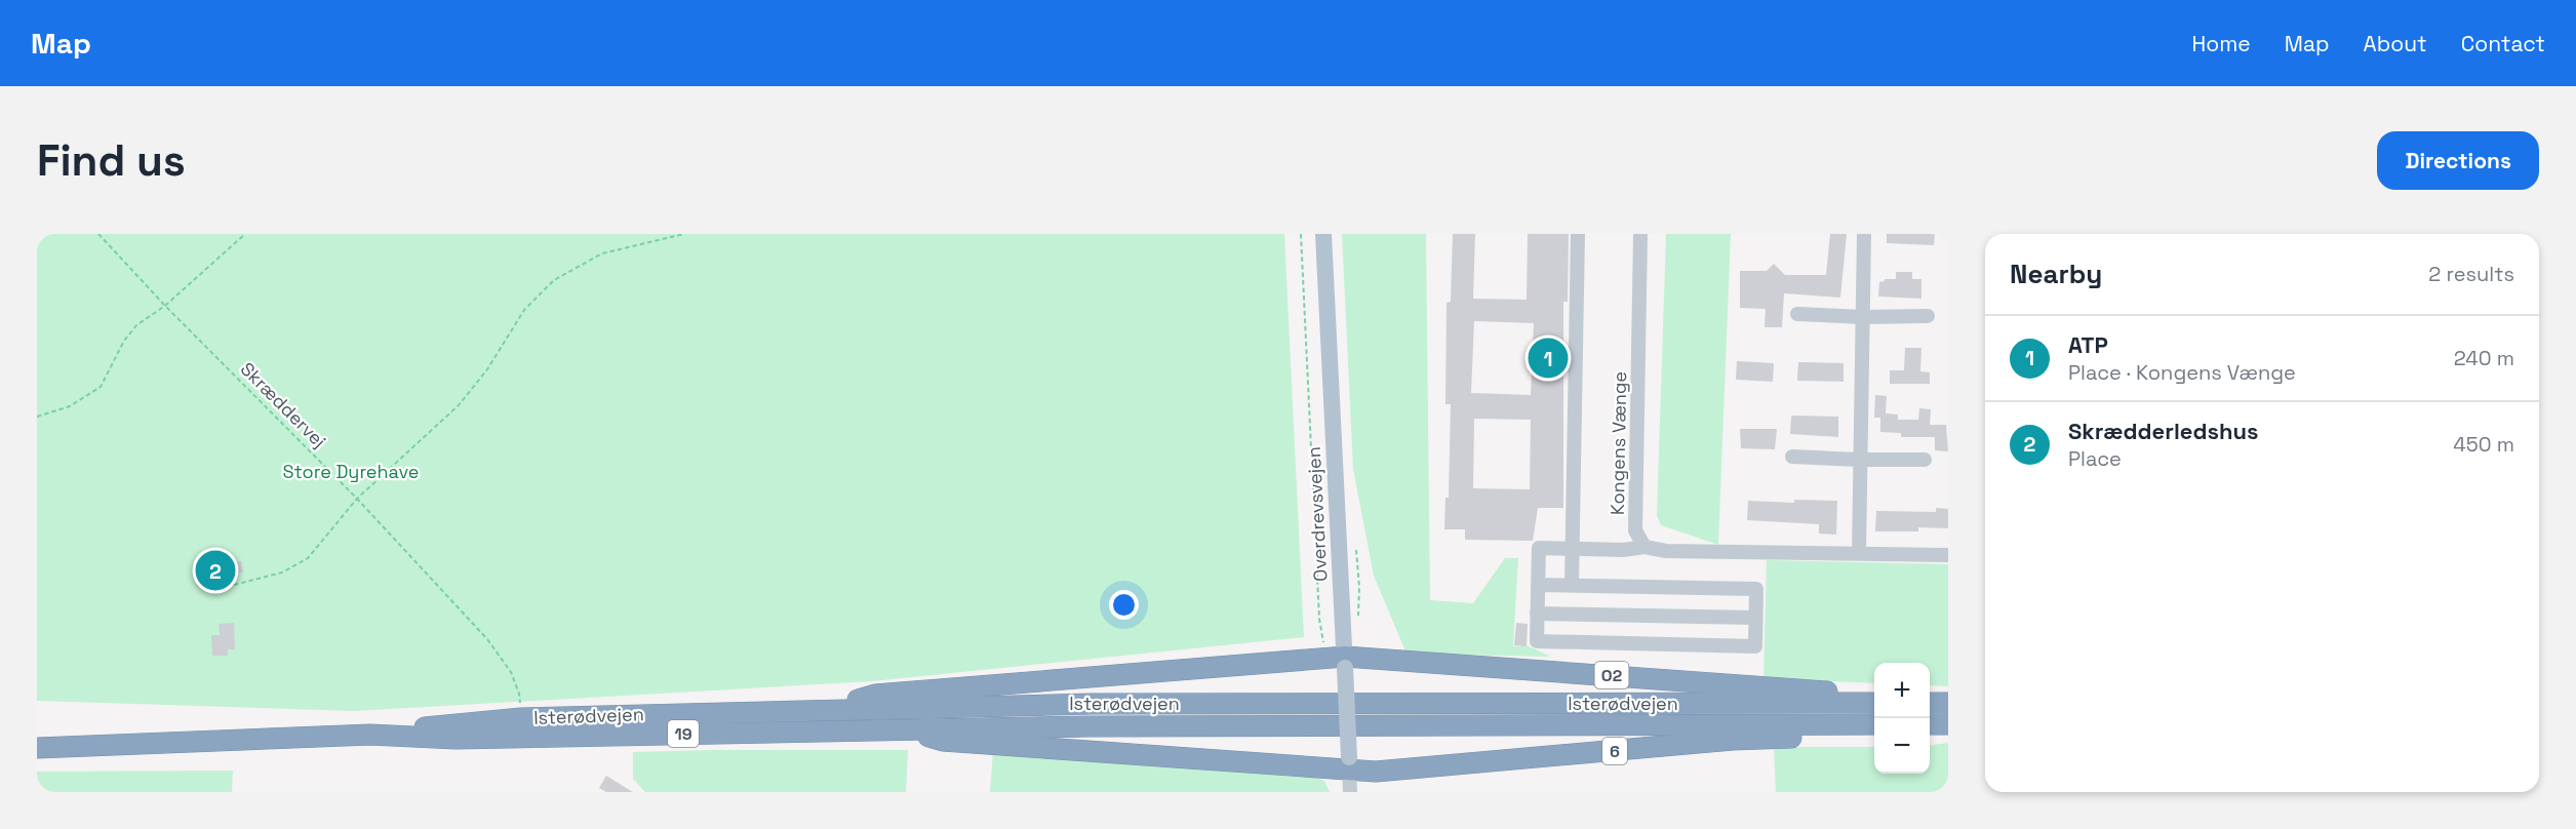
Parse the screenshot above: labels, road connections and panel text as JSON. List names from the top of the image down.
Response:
{
  "streets": {
    "highway": [
      "O2",
      "Isterødvejen",
      "19",
      "6"
    ],
    "main road": ["Overdrevsvejen"],
    "street": ["Kongens Vænge"],
    "path": ["Skræddervej"]
  },
  "crossings": [
    ["Skræddervej", "Isterødvejen"],
    ["Overdrevsvejen", "O2"],
    ["Overdrevsvejen", "6"]
  ],
  "parks": ["Store Dyrehave"],
  "page": {
    "header": "Map",
    "nav": [
      "Home",
      "Map",
      "About",
      "Contact"
    ],
    "buttons": "Directions",
    "title": "Find us",
    "heading": ["Nearby", "2 results"],
    "list": [
      {
        "mark": "1",
        "name": "ATP",
        "note": "Place · Kongens Vænge",
        "value": "240 m"
      },
      {
        "mark": "2",
        "name": "Skrædderledshus",
        "note": "Place",
        "value": "450 m"
      }
    ],
    "pins": ["1", "2"],
    "map_buttons": ["+", "−"]
  }
}
